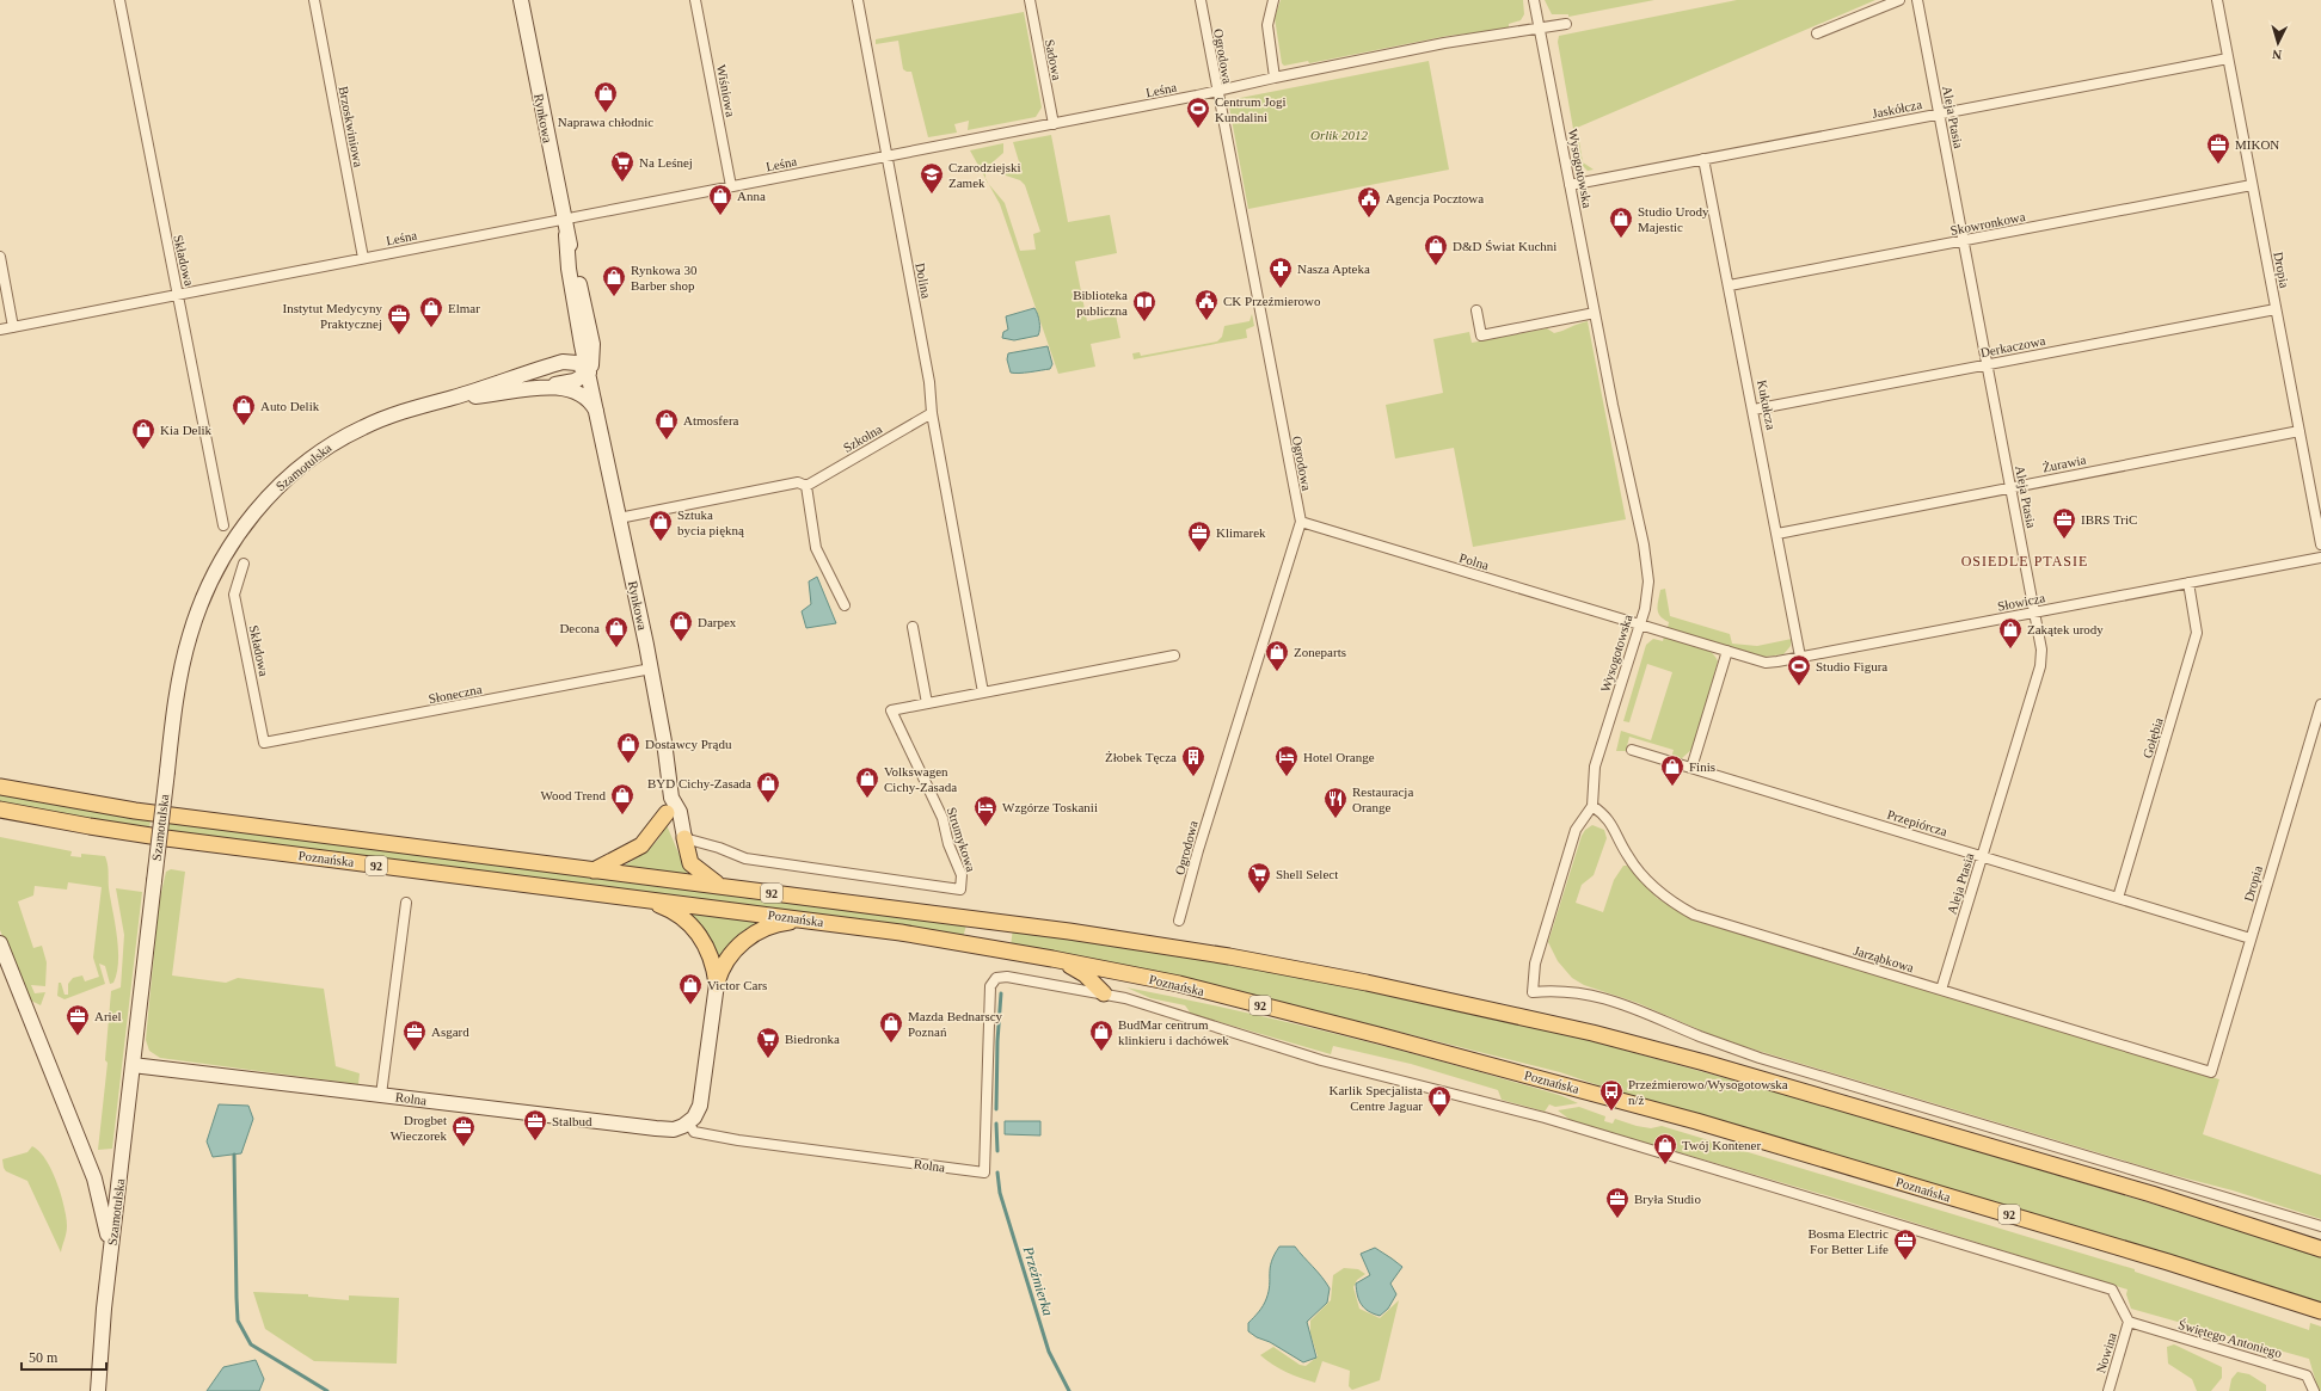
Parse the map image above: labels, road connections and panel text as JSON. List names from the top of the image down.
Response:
{
  "streets": {
    "main road": ["Poznańska", "92"],
    "street": [
      "Ogrodowa",
      "Sadowa",
      "Leśna",
      "Wiśniowa",
      "Jaskółcza",
      "Aleja Ptasia",
      "Rynkowa",
      "Brzoskwiniowa",
      "Wysogotowska",
      "Skowronkowa",
      "Składowa",
      "Dropia",
      "Dolina",
      "Derkaczowa",
      "Kukułcza",
      "Szkolna",
      "Żurawia",
      "Szamotulska",
      "Polna",
      "Słowicza",
      "Słoneczna",
      "Gołębia",
      "Przepiórcza",
      "Strumykowa",
      "Jarząbkowa",
      "Rolna",
      "Świętego Antoniego",
      "Nowina"
    ]
  },
  "crossings": [
    ["Ogrodowa", "Leśna"],
    ["Ogrodowa", "Polna"],
    ["Sadowa", "Leśna"],
    ["Leśna", "Wiśniowa"],
    ["Leśna", "Rynkowa"],
    ["Leśna", "Brzoskwiniowa"],
    ["Leśna", "Wysogotowska"],
    ["Leśna", "Składowa"],
    ["Leśna", "Dolina"],
    ["Jaskółcza", "Aleja Ptasia"],
    ["Jaskółcza", "Wysogotowska"],
    ["Jaskółcza", "Dropia"],
    ["Jaskółcza", "Kukułcza"],
    ["Aleja Ptasia", "Skowronkowa"],
    ["Aleja Ptasia", "Derkaczowa"],
    ["Aleja Ptasia", "Żurawia"],
    ["Aleja Ptasia", "Słowicza"],
    ["Aleja Ptasia", "Przepiórcza"],
    ["Aleja Ptasia", "Jarząbkowa"],
    ["Rynkowa", "Szamotulska"],
    ["Rynkowa", "Słoneczna"],
    ["Rynkowa", "Strumykowa"],
    ["Wysogotowska", "Polna"],
    ["Wysogotowska", "Słowicza"],
    ["Wysogotowska", "Jarząbkowa"],
    ["Skowronkowa", "Dropia"],
    ["Skowronkowa", "Kukułcza"],
    ["Składowa", "Słoneczna"],
    ["Dropia", "Derkaczowa"],
    ["Dropia", "Żurawia"],
    ["Dropia", "Przepiórcza"],
    ["Dropia", "Jarząbkowa"],
    ["Dolina", "Szkolna"],
    ["Derkaczowa", "Kukułcza"],
    ["Kukułcza", "Żurawia"],
    ["Kukułcza", "Słowicza"],
    ["Szamotulska", "Rolna"],
    ["Polna", "Słowicza"],
    ["Słowicza", "Gołębia"],
    ["Gołębia", "Przepiórcza"],
    ["Poznańska", "Rolna"],
    ["Poznańska", "Świętego Antoniego"],
    ["Poznańska", "Nowina"],
    ["Świętego Antoniego", "Nowina"]
  ],
  "districts": ["OSIEDLE PTASIE"],
  "water": ["Przeźmierka"],
  "parks": ["Orlik 2012"],
  "places": {
    "shop": [
      "Naprawa chłodnic",
      "Anna",
      "Studio Urody Majestic",
      "D&D Świat Kuchni",
      "Rynkowa 30 Barber shop",
      "Elmar",
      "Auto Delik",
      "Atmosfera",
      "Kia Delik",
      "Sztuka bycia piękną",
      "Darpex",
      "Decona",
      "Zakątek urody",
      "Zoneparts",
      "Dostawcy Prądu",
      "Finis",
      "Volkswagen Cichy-Zasada",
      "BYD Cichy-Zasada",
      "Wood Trend",
      "Victor Cars",
      "Mazda Bednarscy Poznań",
      "BudMar centrum klinkieru i dachówek",
      "Karlik Specjalista Centre Jaguar",
      "Twój Kontener"
    ],
    "sports": ["Centrum Jogi Kundalini", "Studio Figura"],
    "office": [
      "MIKON",
      "Instytut Medycyny Praktycznej",
      "IBRS TriC",
      "Klimarek",
      "Ariel",
      "Asgard",
      "Stalbud",
      "Drogbet Wieczorek",
      "Bryła Studio",
      "Bosma Electric For Better Life"
    ],
    "supermarket": ["Na Leśnej", "Shell Select", "Biedronka"],
    "school or university": ["Czarodziejski Zamek"],
    "public building": ["Agencja Pocztowa", "CK Przeźmierowo"],
    "pharmacy": ["Nasza Apteka"],
    "library": ["Biblioteka publiczna"],
    "building": ["Żłobek Tęcza"],
    "hotel": ["Hotel Orange", "Wzgórze Toskanii"],
    "restaurant": ["Restauracja Orange"],
    "bus stop": ["Przeźmierowo/Wysogotowska n/ż"]
  },
  "scale_bar": "50 m",
  "north": "bottom"
}
